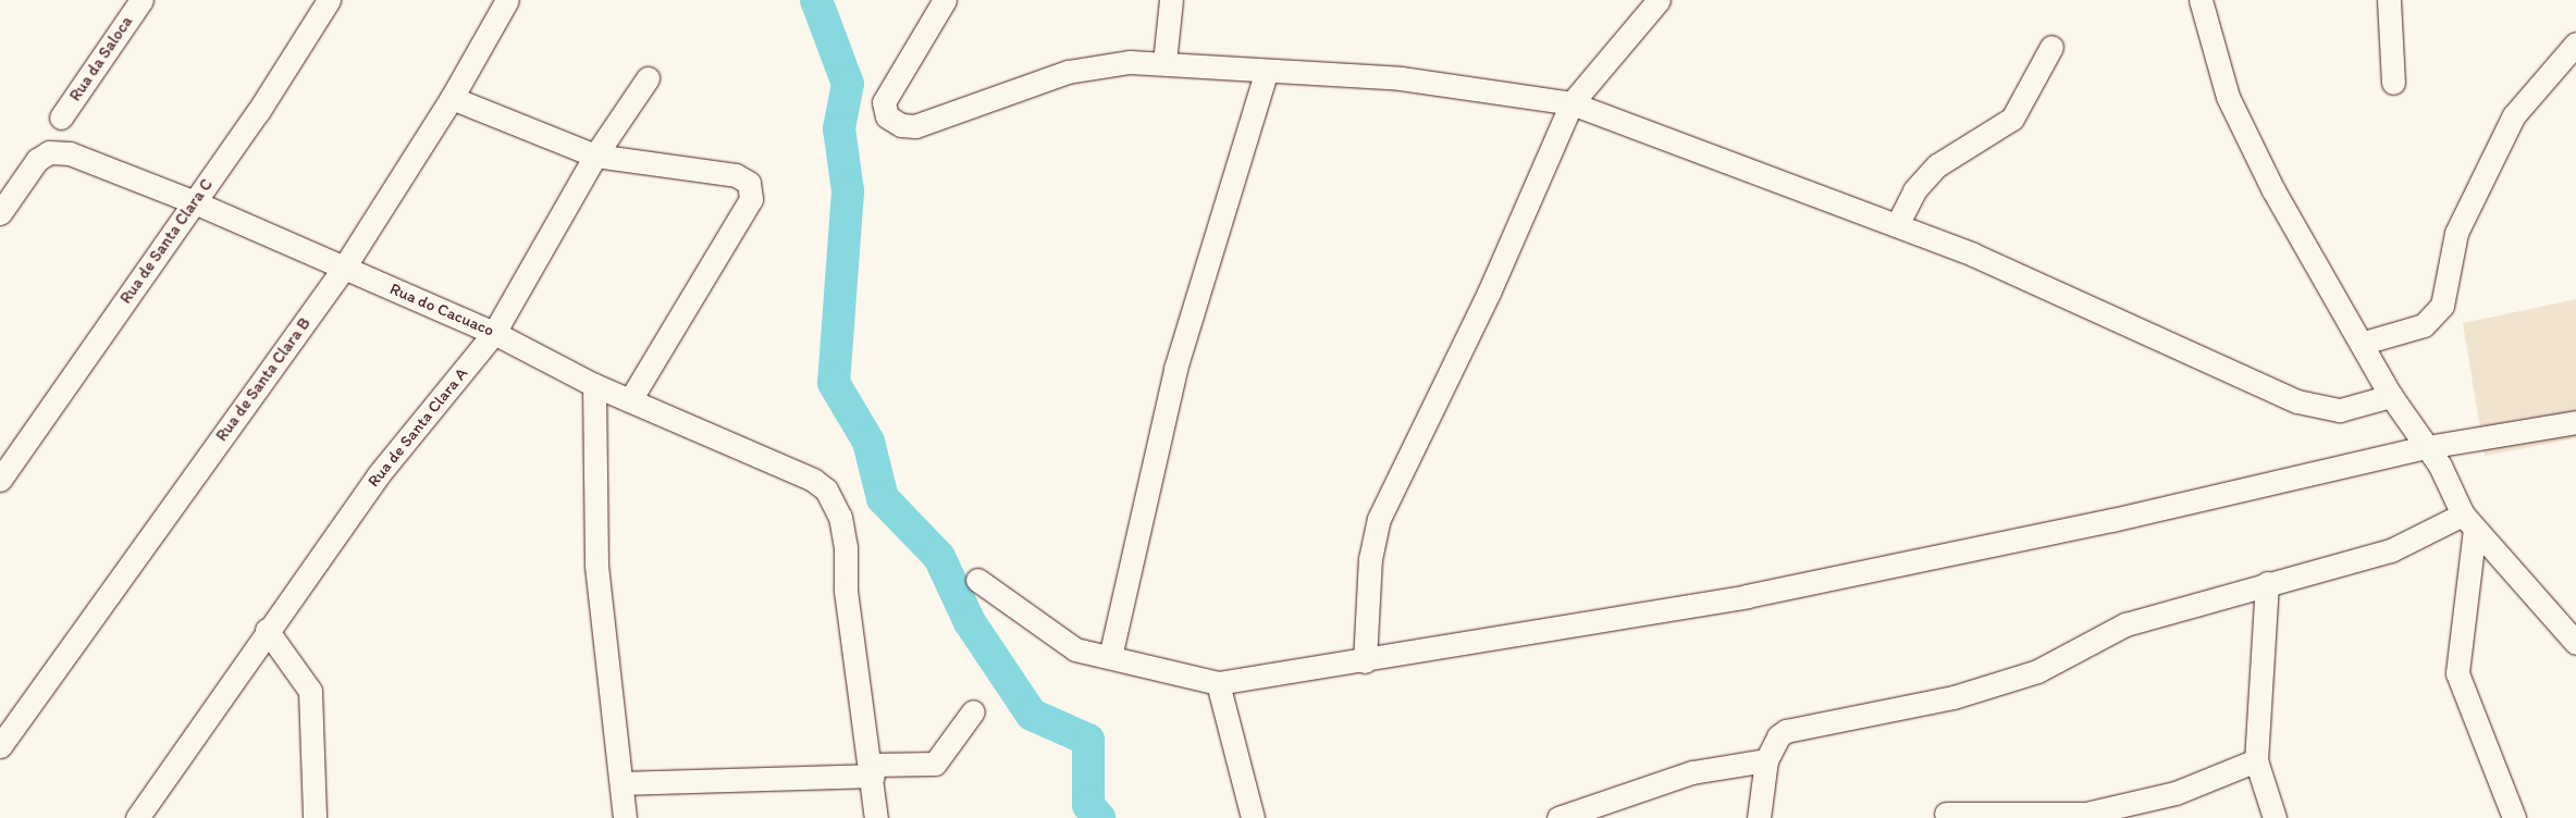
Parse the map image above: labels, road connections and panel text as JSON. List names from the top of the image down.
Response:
{
  "streets": {
    "street": [
      "Rua da Saloca",
      "Rua de Santa Clara C",
      "Rua do Cacuaco",
      "Rua de Santa Clara B",
      "Rua de Santa Clara A"
    ]
  },
  "crossings": [
    ["Rua de Santa Clara C", "Rua do Cacuaco"],
    ["Rua do Cacuaco", "Rua de Santa Clara B"],
    ["Rua do Cacuaco", "Rua de Santa Clara A"]
  ]
}
